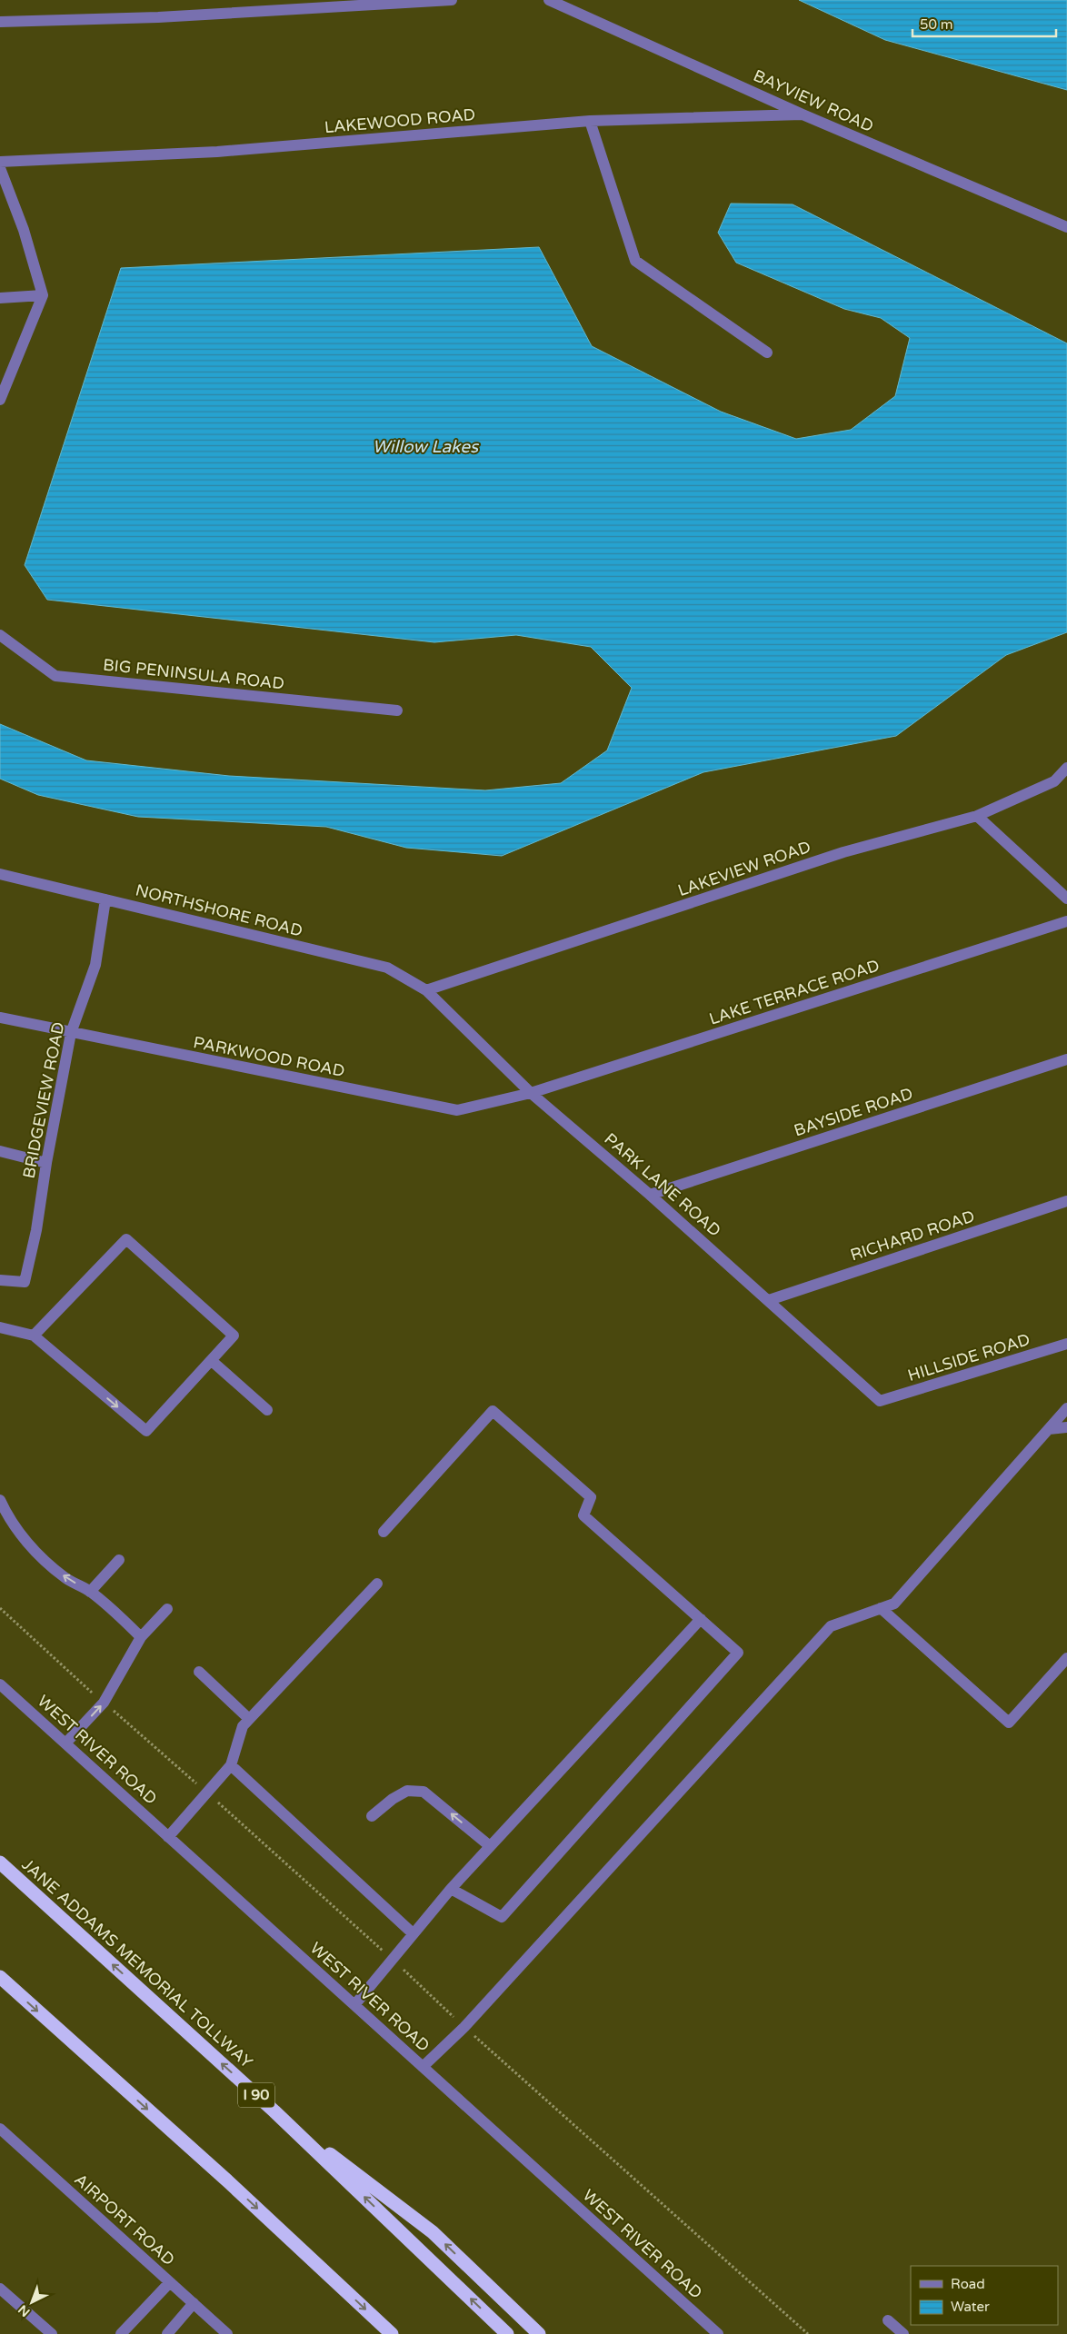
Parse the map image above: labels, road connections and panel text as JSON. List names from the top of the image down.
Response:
{
  "streets": {
    "highway": ["JANE ADDAMS MEMORIAL TOLLWAY", "I 90"],
    "street": [
      "BAYVIEW ROAD",
      "LAKEWOOD ROAD",
      "BIG PENINSULA ROAD",
      "LAKEVIEW ROAD",
      "NORTHSHORE ROAD",
      "LAKE TERRACE ROAD",
      "PARKWOOD ROAD",
      "BRIDGEVIEW ROAD",
      "BAYSIDE ROAD",
      "PARK LANE ROAD",
      "RICHARD ROAD",
      "HILLSIDE ROAD",
      "WEST RIVER ROAD",
      "AIRPORT ROAD"
    ]
  },
  "crossings": [
    ["BAYVIEW ROAD", "LAKEWOOD ROAD"],
    ["LAKEVIEW ROAD", "NORTHSHORE ROAD"],
    ["LAKEVIEW ROAD", "PARK LANE ROAD"],
    ["NORTHSHORE ROAD", "BRIDGEVIEW ROAD"],
    ["NORTHSHORE ROAD", "PARK LANE ROAD"],
    ["LAKE TERRACE ROAD", "PARKWOOD ROAD"],
    ["LAKE TERRACE ROAD", "PARK LANE ROAD"],
    ["PARKWOOD ROAD", "BRIDGEVIEW ROAD"],
    ["PARKWOOD ROAD", "PARK LANE ROAD"],
    ["BAYSIDE ROAD", "PARK LANE ROAD"],
    ["PARK LANE ROAD", "RICHARD ROAD"],
    ["PARK LANE ROAD", "HILLSIDE ROAD"]
  ],
  "water": ["Willow Lakes"],
  "legend": ["Road", "Water"],
  "scale_bar": "50 m",
  "north": "bottom left"
}
